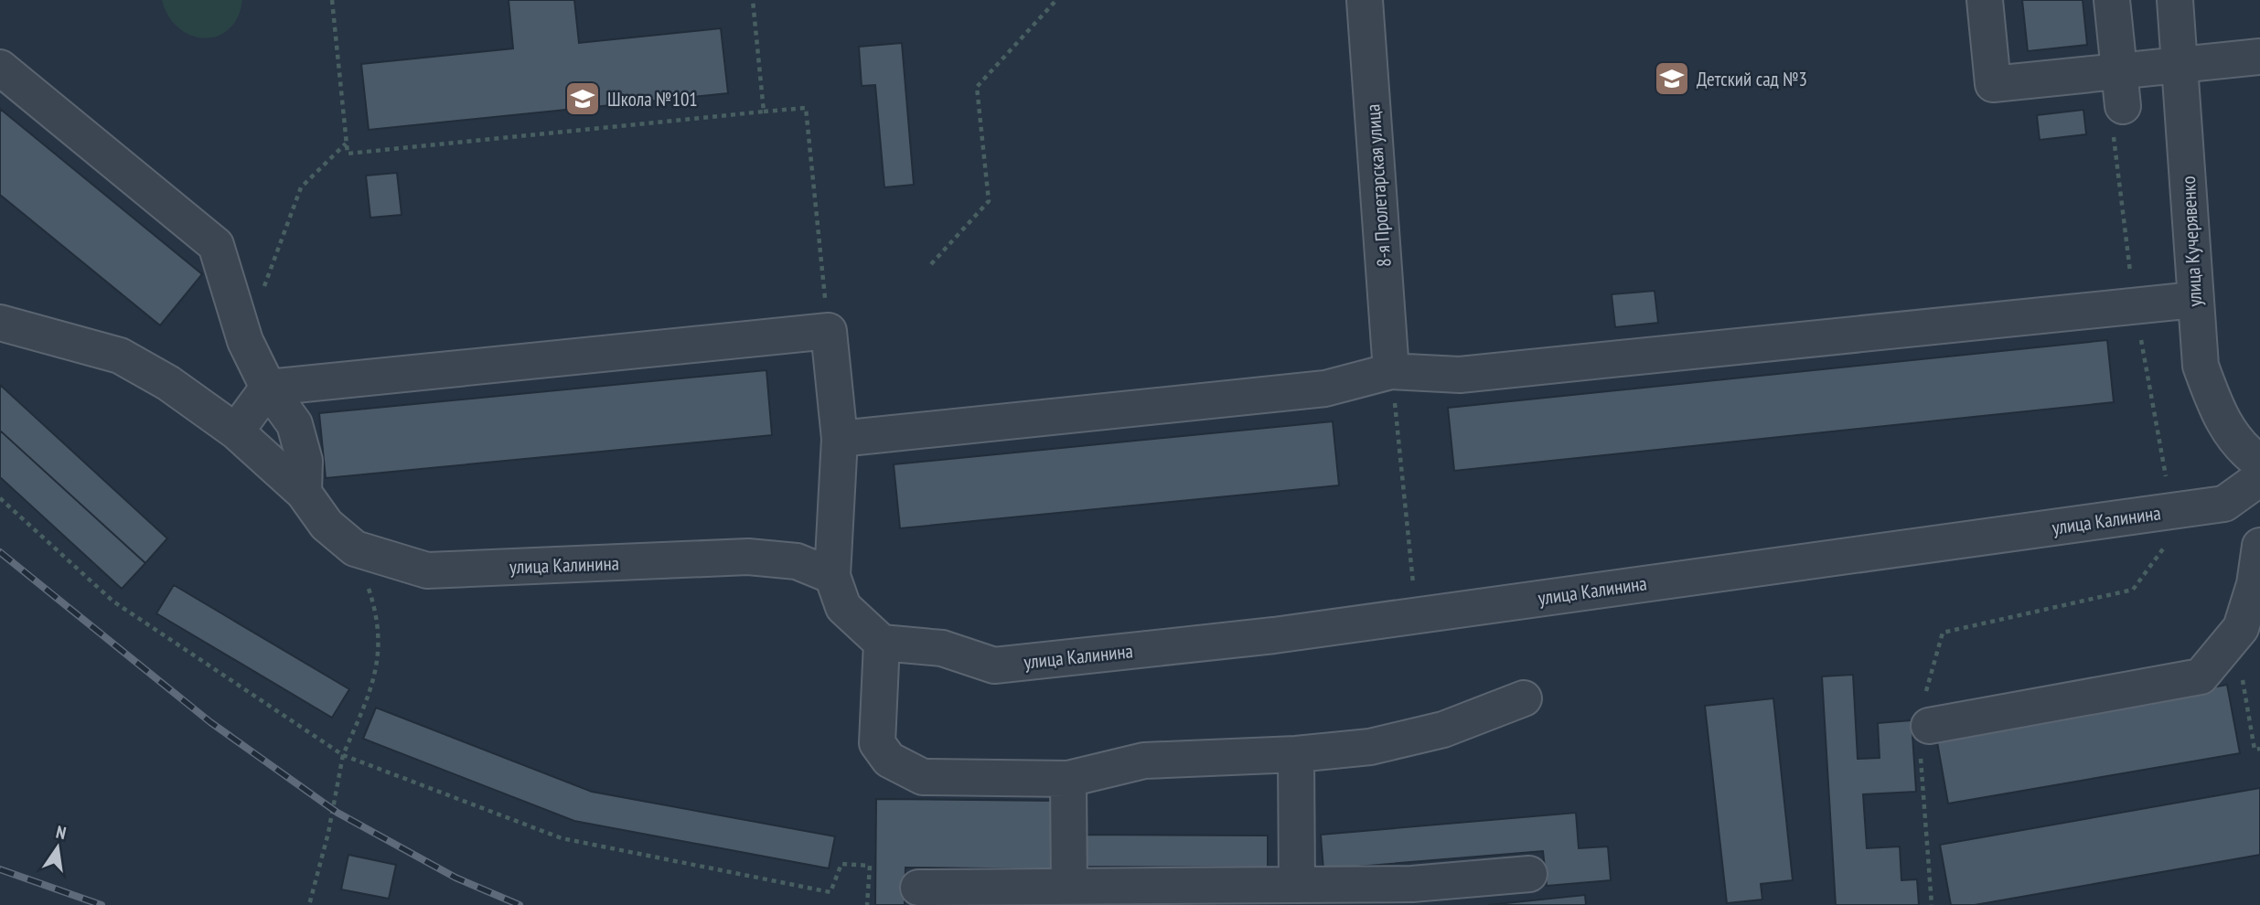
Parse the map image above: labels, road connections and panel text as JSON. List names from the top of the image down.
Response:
{
  "streets": {
    "street": ["8-я Пролетарская улица", "улица Кучерявенко", "улица Калинина"]
  },
  "places": {
    "school or university": ["Детский сад №3", "Школа №101"]
  },
  "north": "top"
}
